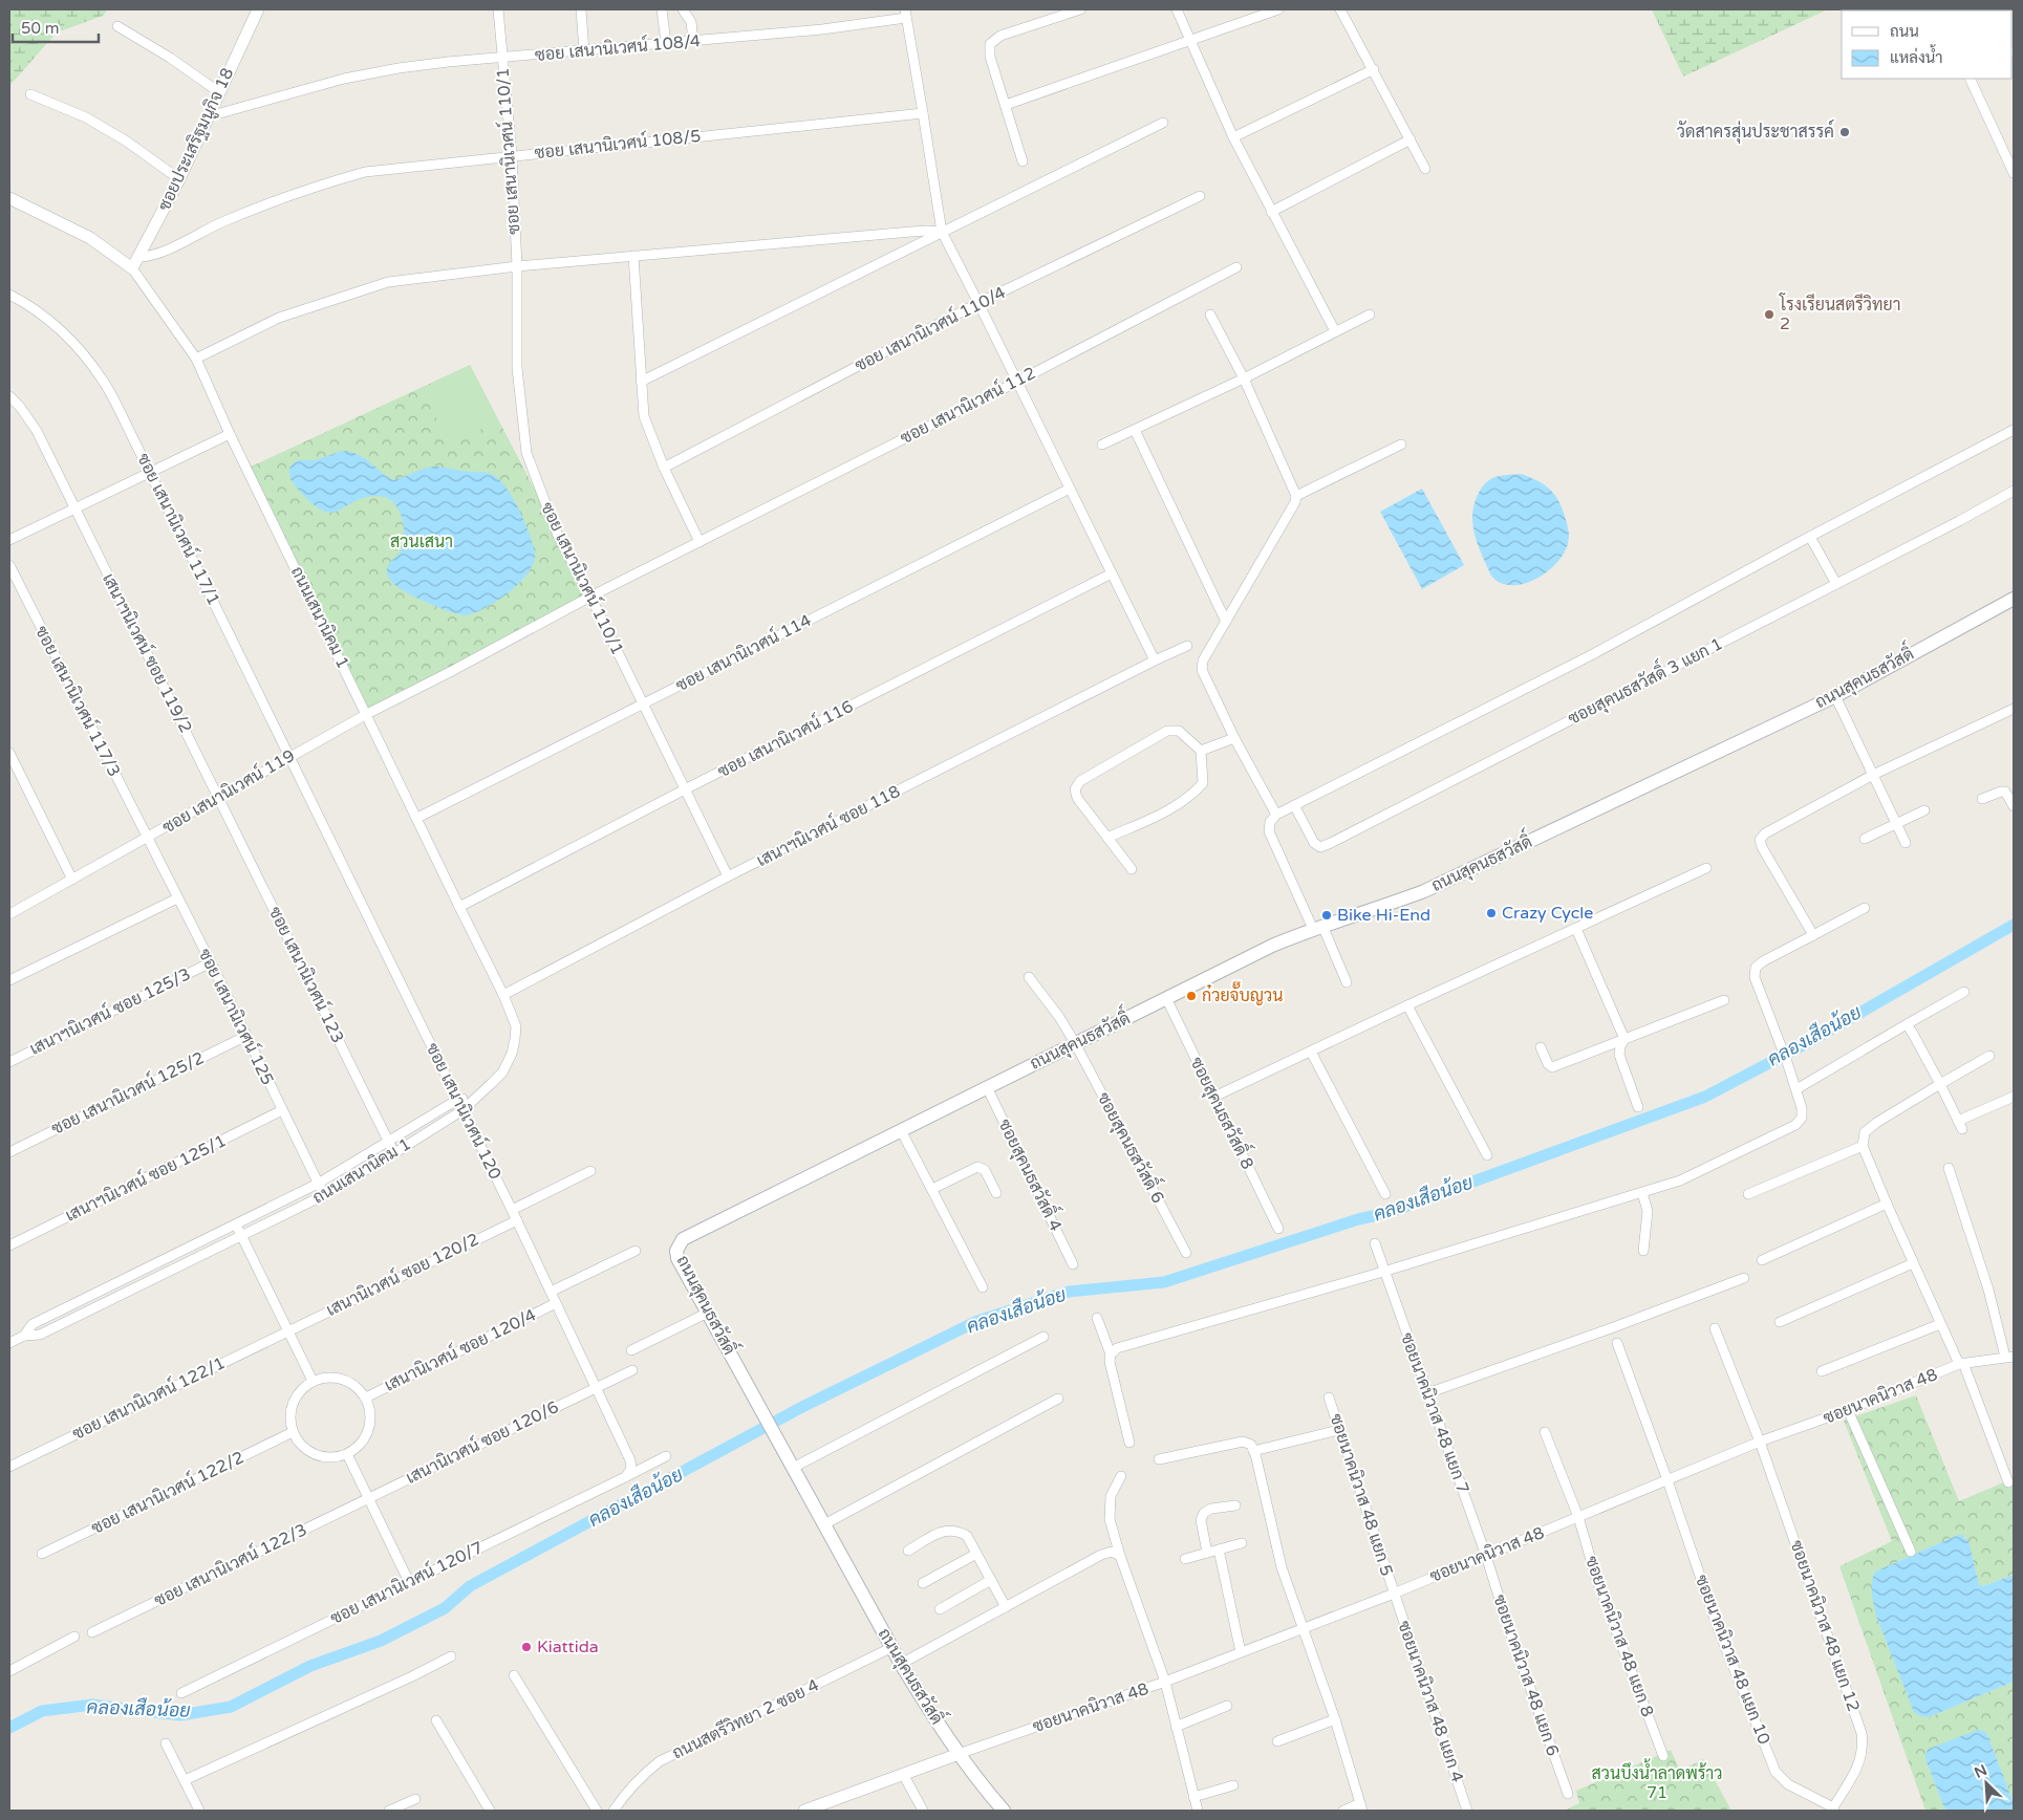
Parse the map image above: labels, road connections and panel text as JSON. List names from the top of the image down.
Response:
{
  "streets": {
    "main road": ["ถนนสุคนธสวัสดิ์"],
    "street": [
      "ซอย เสนานิเวศน์ 108/4",
      "ซอยประเสริฐมนูกิจ 18",
      "ซอย เสนานิเวศน์ 108/5",
      "ซอย เสนานิเวศน์ 110/1",
      "ซอย เสนานิเวศน์ 110/4",
      "ซอย เสนานิเวศน์ 112",
      "ซอย เสนานิเวศน์ 117/1",
      "ถนนเสนานิคม 1",
      "เสนาฯนิเวศน์ ซอย 119/2",
      "ซอย เสนานิเวศน์ 114",
      "ซอยสุคนธสวัสดิ์ 3 แยก 1",
      "ซอย เสนานิเวศน์ 117/3",
      "ซอย เสนานิเวศน์ 116",
      "ซอย เสนานิเวศน์ 119",
      "เสนาฯนิเวศน์ ซอย 118",
      "ซอย เสนานิเวศน์ 123",
      "เสนาฯนิเวศน์ ซอย 125/3",
      "ซอย เสนานิเวศน์ 125",
      "ซอย เสนานิเวศน์ 125/2",
      "ซอย เสนานิเวศน์ 120",
      "ซอยสุคนธสวัสดิ์ 8",
      "ซอยสุคนธสวัสดิ์ 6",
      "ซอยสุคนธสวัสดิ์ 4",
      "เสนาฯนิเวศน์ ซอย 125/1",
      "เสนานิเวศน์ ซอย 120/2",
      "เสนานิเวศน์ ซอย 120/4",
      "ซอยนาคนิวาส 48",
      "ซอย เสนานิเวศน์ 122/1",
      "ซอยนาคนิวาส 48 แยก 7",
      "เสนานิเวศน์ ซอย 120/6",
      "ซอย เสนานิเวศน์ 122/2",
      "ซอยนาคนิวาส 48 แยก 5",
      "ซอย เสนานิเวศน์ 122/3",
      "ซอย เสนานิเวศน์ 120/7",
      "ซอยนาคนิวาส 48 แยก 12",
      "ซอยนาคนิวาส 48 แยก 8",
      "ซอยนาคนิวาส 48 แยก 10",
      "ซอยนาคนิวาส 48 แยก 6",
      "ซอยนาคนิวาส 48 แยก 4",
      "ถนนสตรีวิทยา 2 ซอย 4"
    ]
  },
  "crossings": [
    ["ซอย เสนานิเวศน์ 108/4", "ซอยประเสริฐมนูกิจ 18"],
    ["ซอย เสนานิเวศน์ 108/4", "ซอย เสนานิเวศน์ 110/1"],
    ["ซอยประเสริฐมนูกิจ 18", "ซอย เสนานิเวศน์ 108/5"],
    ["ซอยประเสริฐมนูกิจ 18", "ถนนเสนานิคม 1"],
    ["ซอย เสนานิเวศน์ 108/5", "ซอย เสนานิเวศน์ 110/1"],
    ["ซอย เสนานิเวศน์ 110/1", "ซอย เสนานิเวศน์ 112"],
    ["ซอย เสนานิเวศน์ 110/1", "ซอย เสนานิเวศน์ 114"],
    ["ซอย เสนานิเวศน์ 110/1", "ซอย เสนานิเวศน์ 116"],
    ["ซอย เสนานิเวศน์ 110/1", "เสนาฯนิเวศน์ ซอย 118"],
    ["ซอย เสนานิเวศน์ 112", "ซอย เสนานิเวศน์ 119"],
    ["ซอย เสนานิเวศน์ 117/1", "ซอย เสนานิเวศน์ 119"],
    ["ซอย เสนานิเวศน์ 117/1", "ซอย เสนานิเวศน์ 120"],
    ["ถนนเสนานิคม 1", "ซอย เสนานิเวศน์ 114"],
    ["ถนนเสนานิคม 1", "ซอย เสนานิเวศน์ 116"],
    ["ถนนเสนานิคม 1", "ซอย เสนานิเวศน์ 119"],
    ["ถนนเสนานิคม 1", "เสนาฯนิเวศน์ ซอย 118"],
    ["ถนนเสนานิคม 1", "ซอย เสนานิเวศน์ 123"],
    ["ถนนเสนานิคม 1", "ซอย เสนานิเวศน์ 125"],
    ["ถนนเสนานิคม 1", "ซอย เสนานิเวศน์ 120"],
    ["เสนาฯนิเวศน์ ซอย 119/2", "ซอย เสนานิเวศน์ 119"],
    ["เสนาฯนิเวศน์ ซอย 119/2", "ซอย เสนานิเวศน์ 123"],
    ["ถนนสุคนธสวัสดิ์", "ซอยสุคนธสวัสดิ์ 8"],
    ["ถนนสุคนธสวัสดิ์", "ซอยสุคนธสวัสดิ์ 6"],
    ["ถนนสุคนธสวัสดิ์", "ซอยสุคนธสวัสดิ์ 4"],
    ["ถนนสุคนธสวัสดิ์", "ซอยนาคนิวาส 48"],
    ["ถนนสุคนธสวัสดิ์", "ถนนสตรีวิทยา 2 ซอย 4"],
    ["ซอย เสนานิเวศน์ 117/3", "ซอย เสนานิเวศน์ 119"],
    ["ซอย เสนานิเวศน์ 117/3", "ซอย เสนานิเวศน์ 125"],
    ["ซอย เสนานิเวศน์ 119", "ซอย เสนานิเวศน์ 123"],
    ["ซอย เสนานิเวศน์ 119", "ซอย เสนานิเวศน์ 125"],
    ["ซอย เสนานิเวศน์ 119", "ซอย เสนานิเวศน์ 120"],
    ["เสนาฯนิเวศน์ ซอย 125/3", "ซอย เสนานิเวศน์ 125"],
    ["ซอย เสนานิเวศน์ 125", "ซอย เสนานิเวศน์ 125/2"],
    ["ซอย เสนานิเวศน์ 125", "เสนาฯนิเวศน์ ซอย 125/1"],
    ["ซอย เสนานิเวศน์ 120", "เสนานิเวศน์ ซอย 120/2"],
    ["ซอย เสนานิเวศน์ 120", "เสนานิเวศน์ ซอย 120/4"],
    ["ซอย เสนานิเวศน์ 120", "เสนานิเวศน์ ซอย 120/6"],
    ["ซอย เสนานิเวศน์ 120", "ซอย เสนานิเวศน์ 120/7"],
    ["เสนานิเวศน์ ซอย 120/2", "ซอย เสนานิเวศน์ 122/1"],
    ["เสนานิเวศน์ ซอย 120/4", "ซอย เสนานิเวศน์ 122/2"],
    ["ซอยนาคนิวาส 48", "ซอยนาคนิวาส 48 แยก 7"],
    ["ซอยนาคนิวาส 48", "ซอยนาคนิวาส 48 แยก 5"],
    ["ซอยนาคนิวาส 48", "ซอยนาคนิวาส 48 แยก 12"],
    ["ซอยนาคนิวาส 48", "ซอยนาคนิวาส 48 แยก 8"],
    ["ซอยนาคนิวาส 48", "ซอยนาคนิวาส 48 แยก 10"],
    ["ซอยนาคนิวาส 48", "ซอยนาคนิวาส 48 แยก 6"],
    ["ซอยนาคนิวาส 48", "ซอยนาคนิวาส 48 แยก 4"],
    ["ซอยนาคนิวาส 48 แยก 7", "ซอยนาคนิวาส 48 แยก 6"],
    ["เสนานิเวศน์ ซอย 120/6", "ซอย เสนานิเวศน์ 122/3"],
    ["ซอยนาคนิวาส 48 แยก 5", "ซอยนาคนิวาส 48 แยก 4"],
    ["ซอยนาคนิวาส 48 แยก 12", "ซอยนาคนิวาส 48 แยก 10"]
  ],
  "water": ["คลองเสือน้อย"],
  "parks": ["สวนเสนา", "สวนบึงน้ำลาดพร้าว 71"],
  "places": [
    "วัดสาครสุ่นประชาสรรค์",
    "โรงเรียนสตรีวิทยา 2",
    "Crazy Cycle",
    "Bike Hi-End",
    "ก๋วยจั๊บญวน",
    "Kiattida"
  ],
  "legend": ["ถนน", "แหล่งน้ำ"],
  "scale_bar": "50 m",
  "north": "top left"
}
